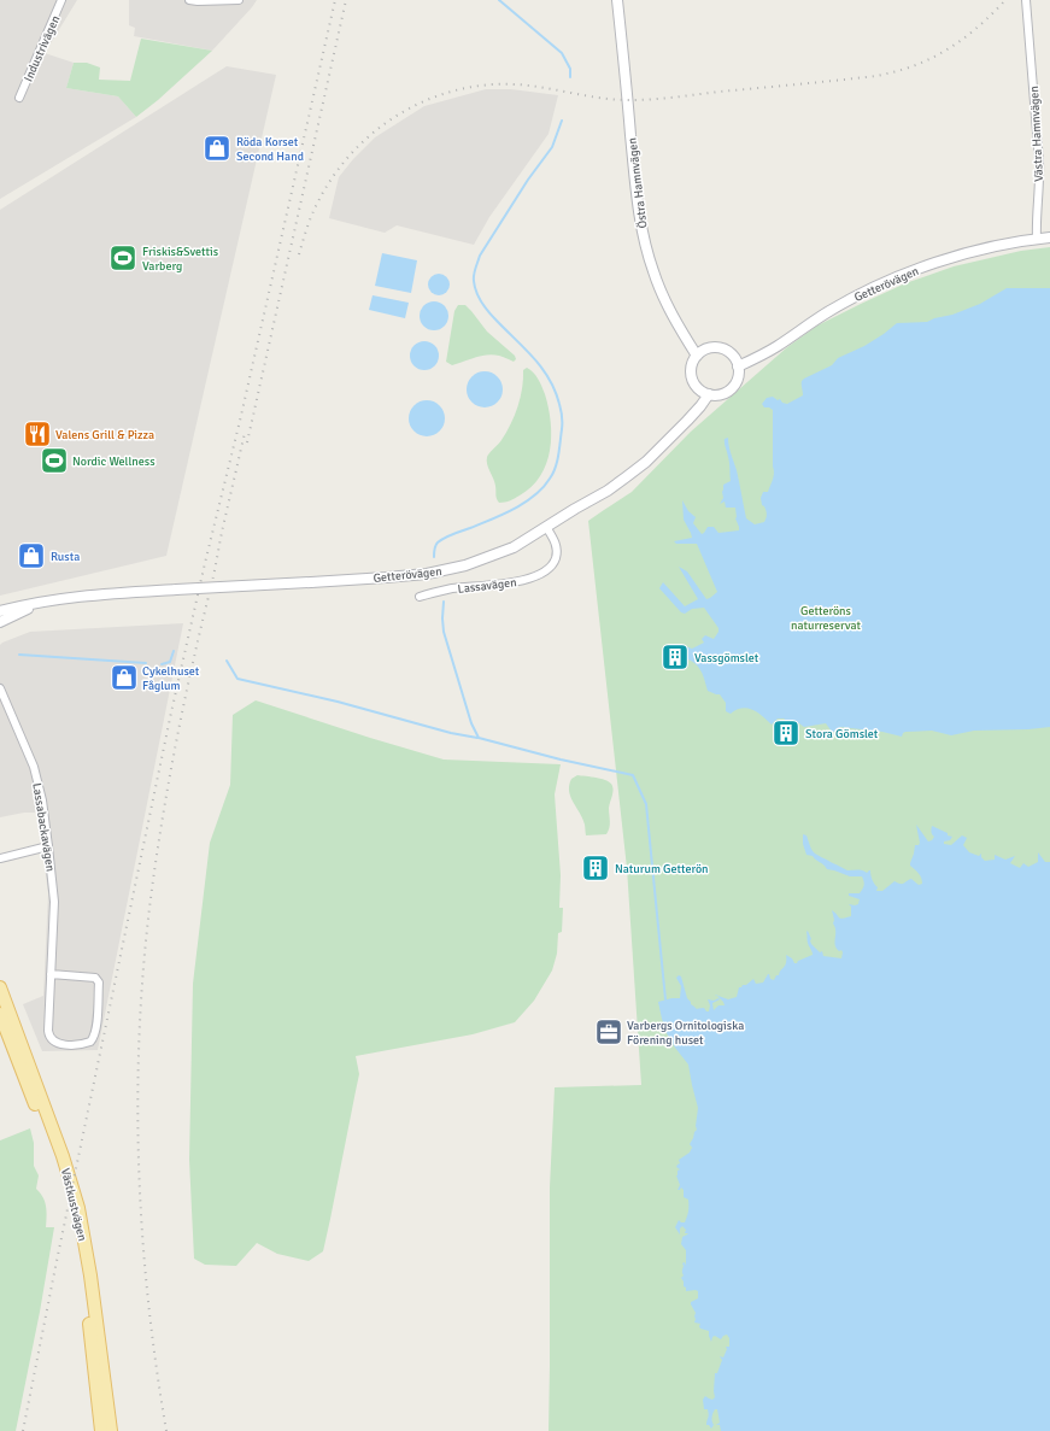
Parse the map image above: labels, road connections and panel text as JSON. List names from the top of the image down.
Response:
{
  "streets": {
    "main road": ["Västkustvägen"],
    "street": [
      "Industrivägen",
      "Västra Hamnvägen",
      "Östra Hamnvägen",
      "Getterövägen",
      "Lassavägen",
      "Lassabackavägen"
    ]
  },
  "crossings": [
    ["Västra Hamnvägen", "Getterövägen"],
    ["Östra Hamnvägen", "Getterövägen"],
    ["Getterövägen", "Lassavägen"]
  ],
  "parks": ["Getteröns naturreservat"],
  "places": {
    "shop": ["Röda Korset Second Hand", "Rusta", "Cykelhuset Fåglum"],
    "sports": ["Friskis&Svettis Varberg", "Nordic Wellness"],
    "restaurant": ["Valens Grill & Pizza"],
    "building": ["Vassgömslet", "Stora Gömslet", "Naturum Getterön"],
    "office": ["Varbergs Ornitologiska Förening huset"]
  }
}
